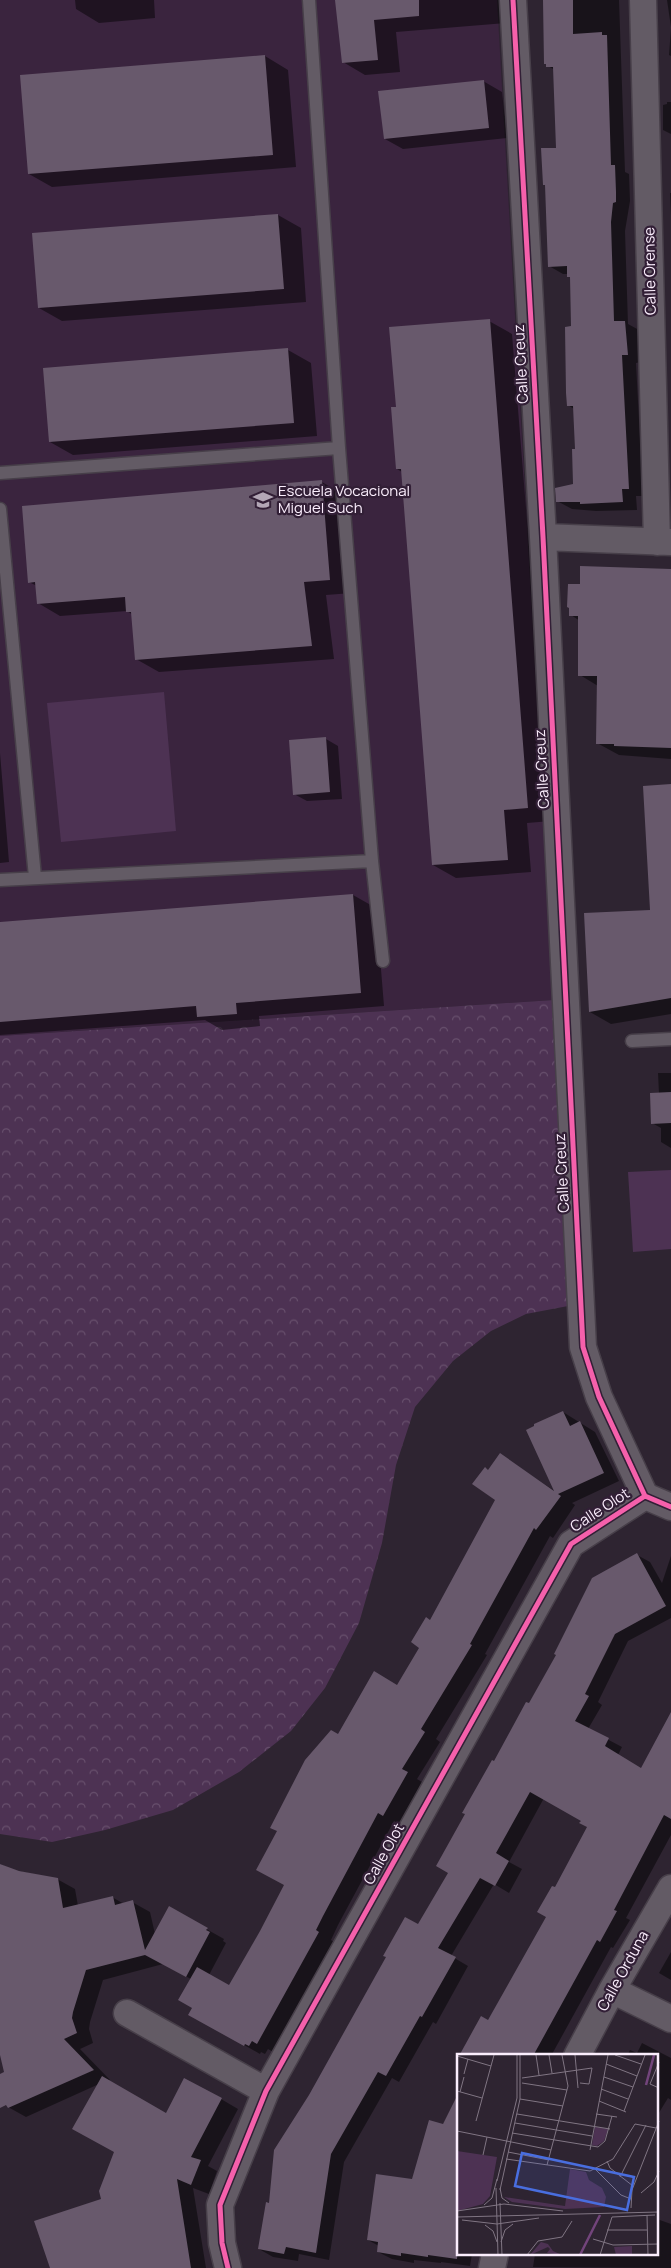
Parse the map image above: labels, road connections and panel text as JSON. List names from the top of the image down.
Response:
{
  "streets": {
    "street": [
      "Calle Orense",
      "Calle Creuz",
      "Calle Olot",
      "Calle Orduna"
    ]
  },
  "crossings": [
    ["Calle Creuz", "Calle Olot"]
  ],
  "places": {
    "school or university": ["Escuela Vocacional Miguel Such"]
  }
}
